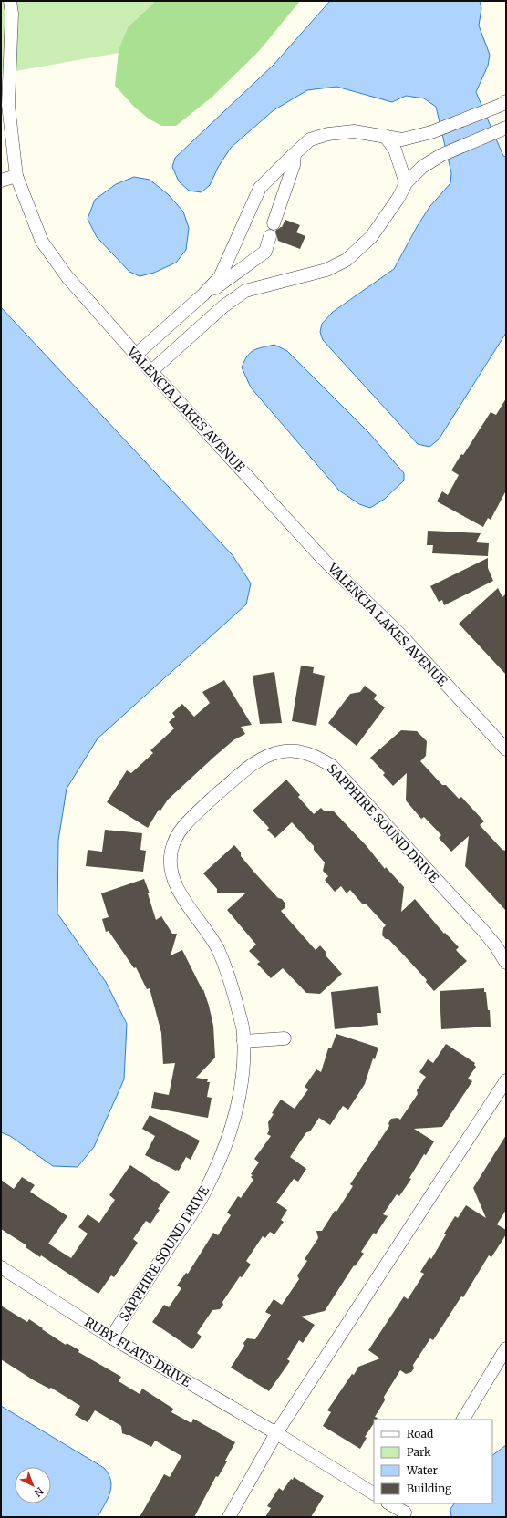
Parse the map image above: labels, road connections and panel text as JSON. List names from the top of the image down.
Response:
{
  "streets": {
    "street": ["VALENCIA LAKES AVENUE", "SAPPHIRE SOUND DRIVE", "RUBY FLATS DRIVE"]
  },
  "crossings": [
    ["SAPPHIRE SOUND DRIVE", "RUBY FLATS DRIVE"]
  ],
  "legend": [
    "Road",
    "Park",
    "Water",
    "Building"
  ],
  "north": "bottom right"
}
